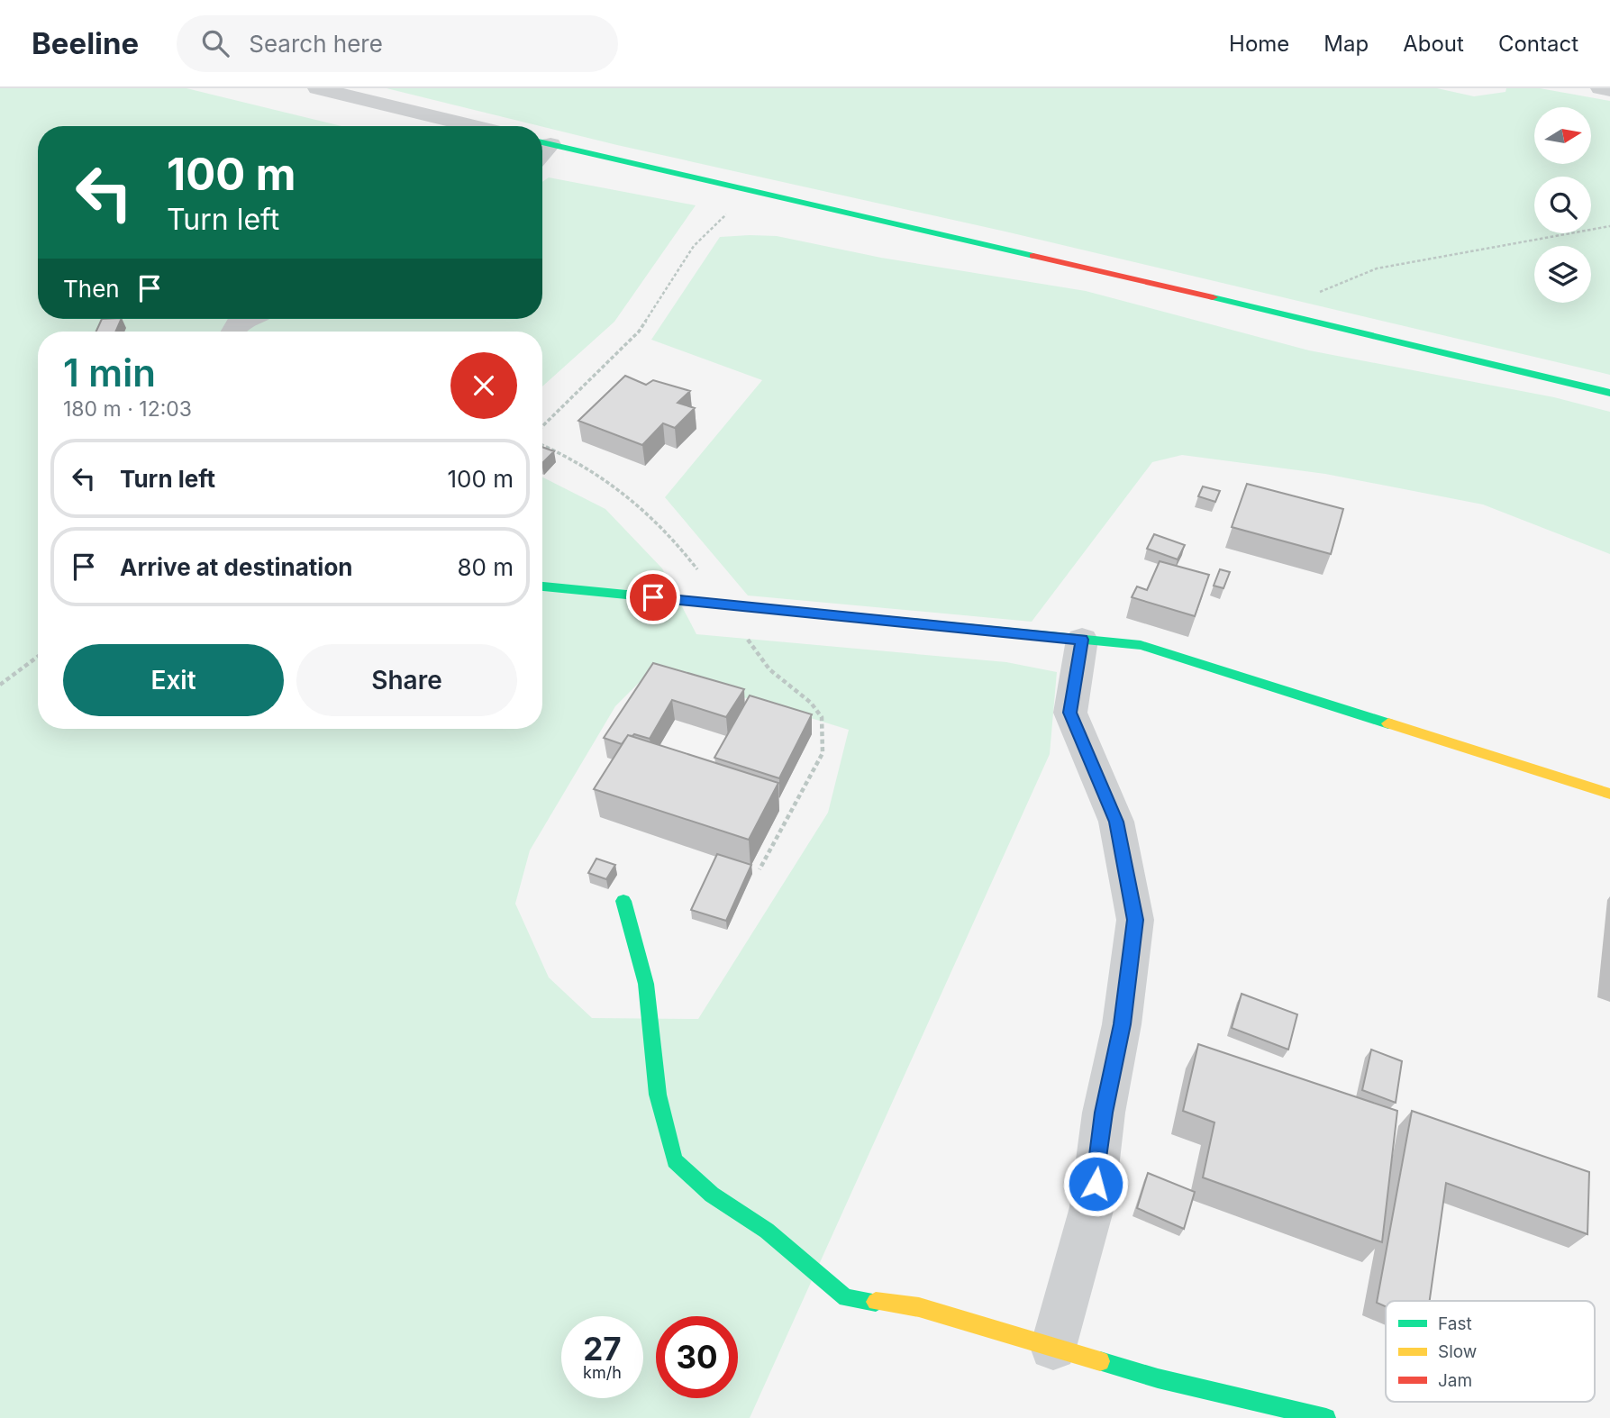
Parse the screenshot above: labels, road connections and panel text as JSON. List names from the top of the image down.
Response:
{
  "legend": ["Fast", "Slow", "Jam"],
  "north": "right",
  "page": {
    "header": "Beeline",
    "search": "Search here",
    "nav": [
      "Home",
      "Map",
      "About",
      "Contact"
    ],
    "turn": ["100 m", "Turn left"],
    "then": "Then",
    "heading": ["1 min", "180 m · 12:03"],
    "list": [
      {
        "name": "Turn left",
        "value": "100 m"
      },
      {
        "name": "Arrive at destination",
        "value": "80 m"
      }
    ],
    "buttons": ["Exit", "Share"],
    "speed": "27 km/h",
    "limit": "30"
  }
}
